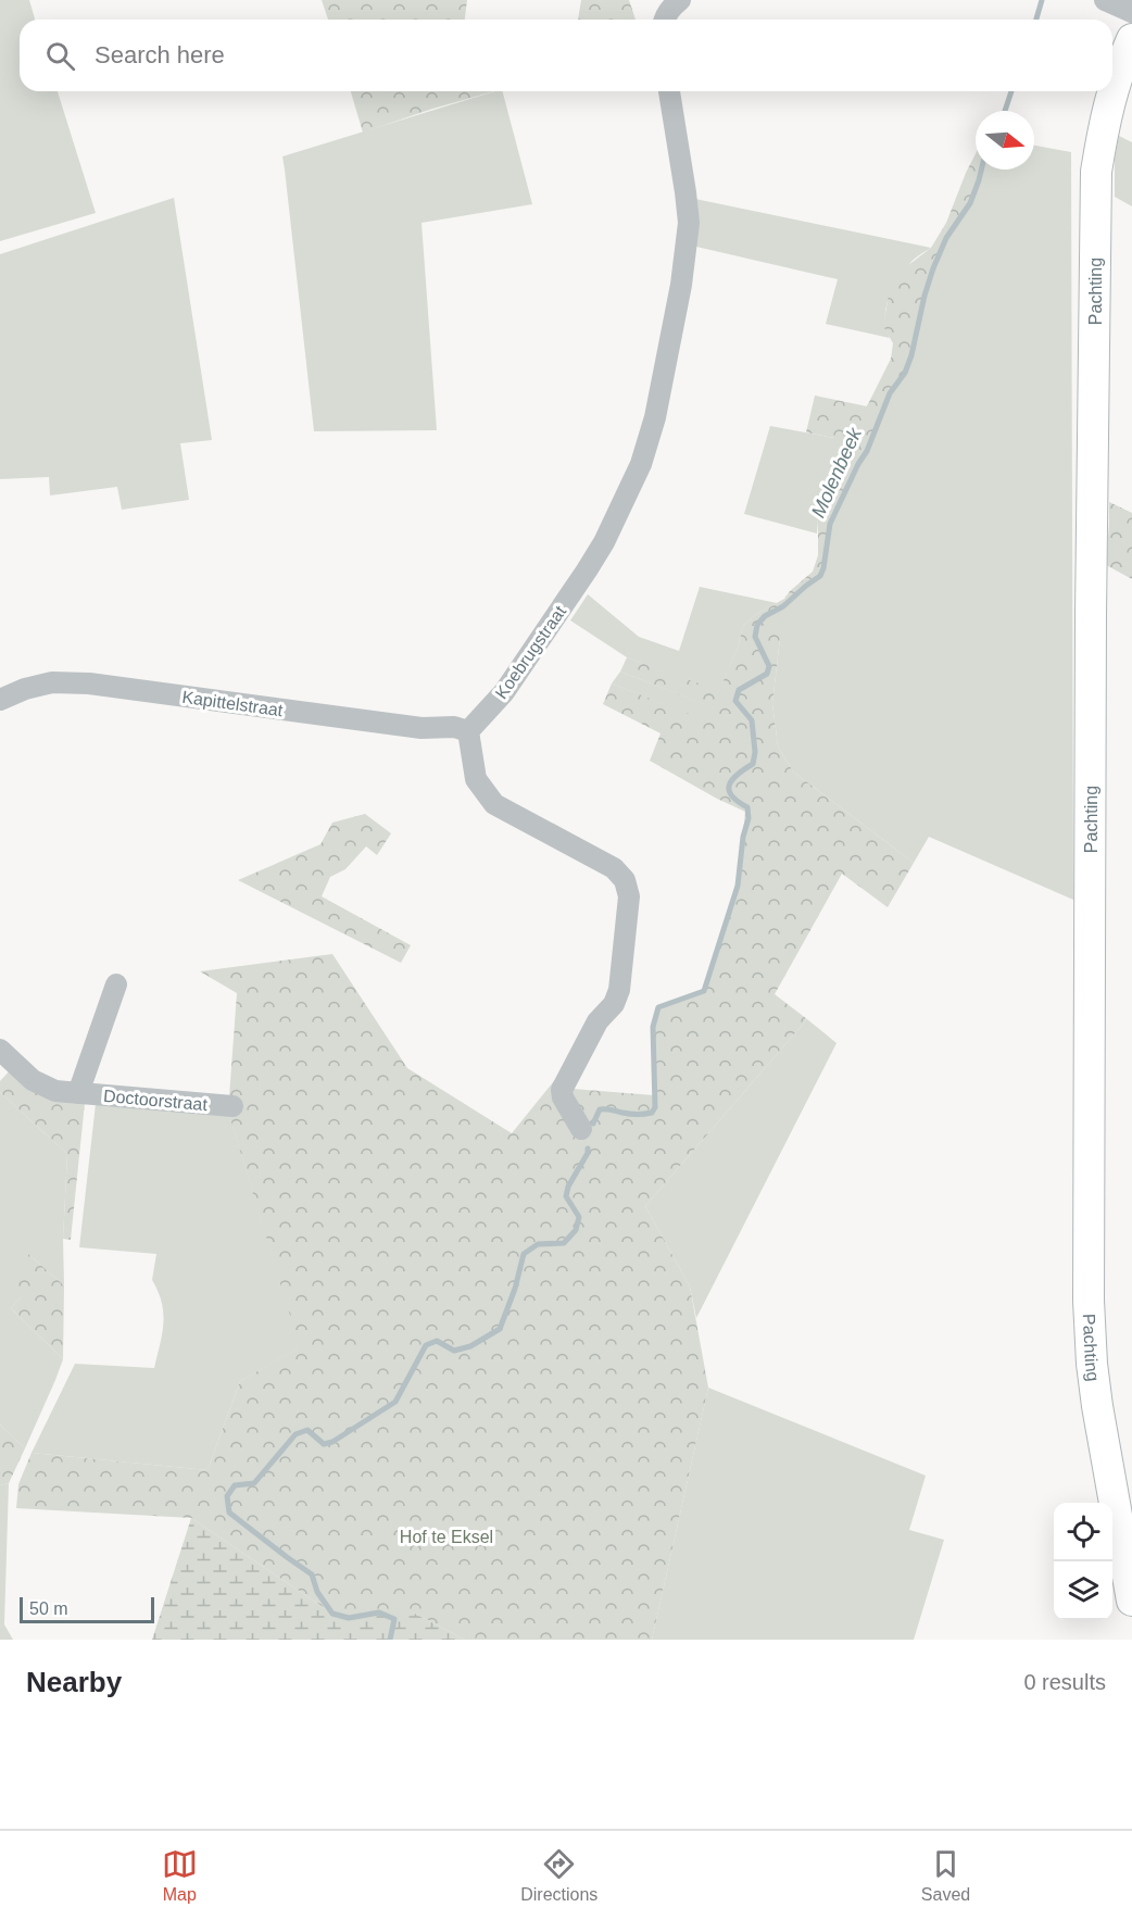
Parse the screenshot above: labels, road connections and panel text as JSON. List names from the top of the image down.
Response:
{
  "streets": {
    "main road": ["Pachting"],
    "street": ["Koebrugstraat", "Kapittelstraat", "Doctoorstraat"]
  },
  "crossings": [
    ["Koebrugstraat", "Kapittelstraat"]
  ],
  "water": ["Molenbeek"],
  "parks": ["Hof te Eksel"],
  "scale_bar": "50 m",
  "north": "right",
  "page": {
    "search": "Search here",
    "scale": "50 m",
    "heading": ["Nearby", "0 results"],
    "nav": ["Map", "Directions", "Saved"]
  }
}
